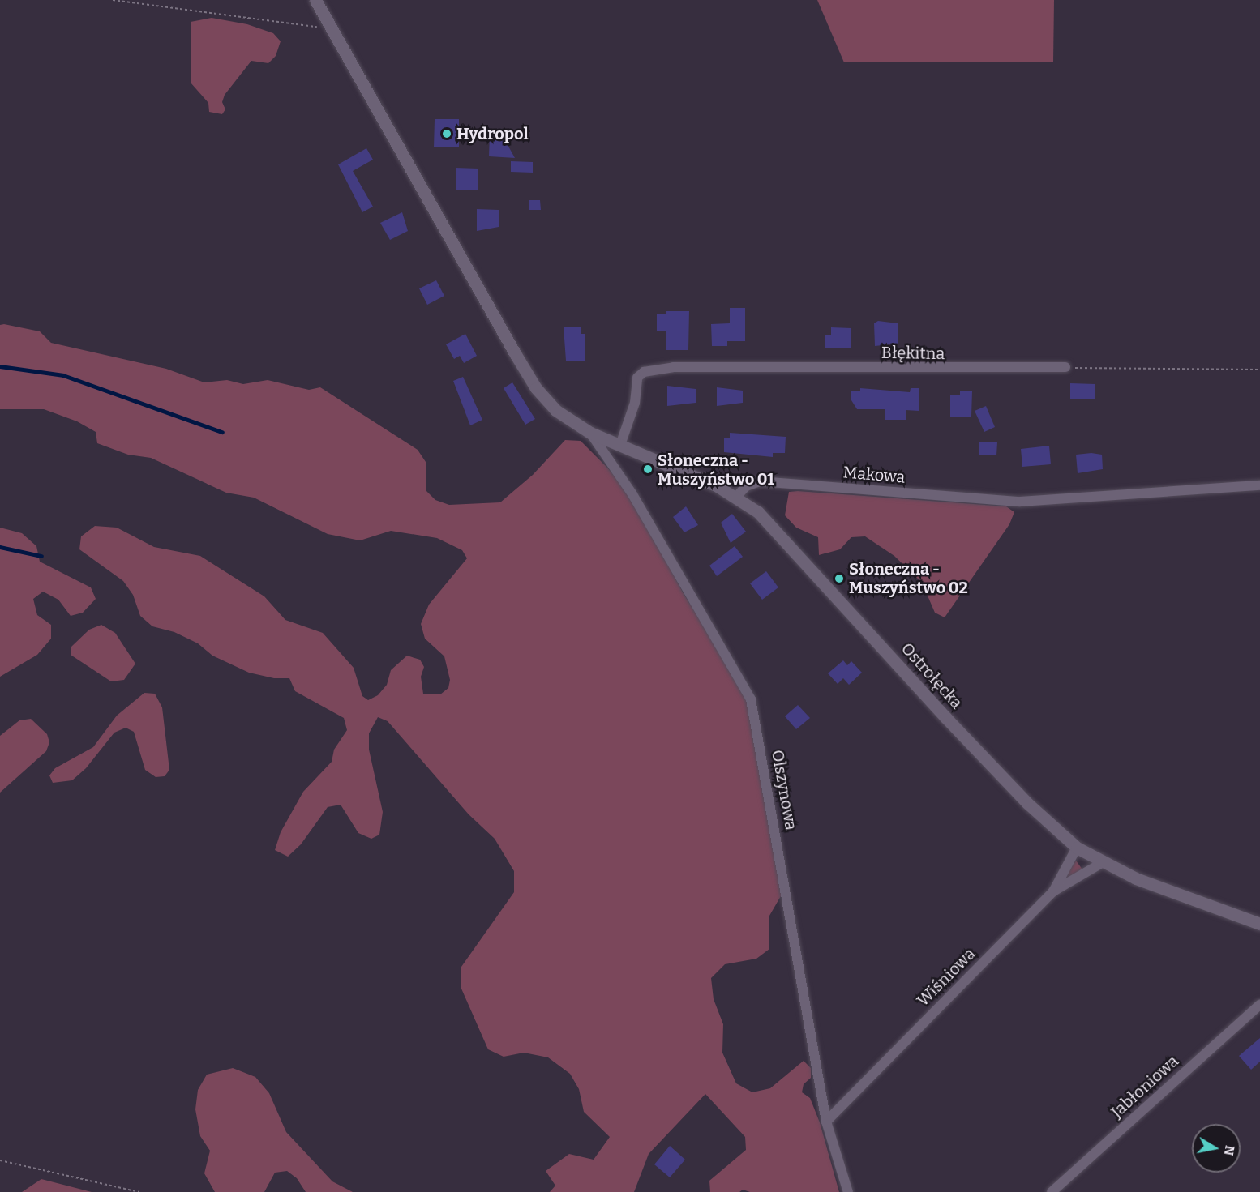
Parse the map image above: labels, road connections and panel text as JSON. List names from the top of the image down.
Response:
{
  "streets": {
    "street": [
      "Błękitna",
      "Makowa",
      "Ostrołęcka",
      "Olszynowa",
      "Wiśniowa",
      "Jabłoniowa"
    ]
  },
  "crossings": [
    ["Błękitna", "Ostrołęcka"],
    ["Makowa", "Ostrołęcka"],
    ["Ostrołęcka", "Olszynowa"],
    ["Ostrołęcka", "Wiśniowa"],
    ["Olszynowa", "Wiśniowa"]
  ],
  "places": ["Hydropol", "Słoneczna - Muszyństwo 01", "Słoneczna - Muszyństwo 02"],
  "north": "right"
}
